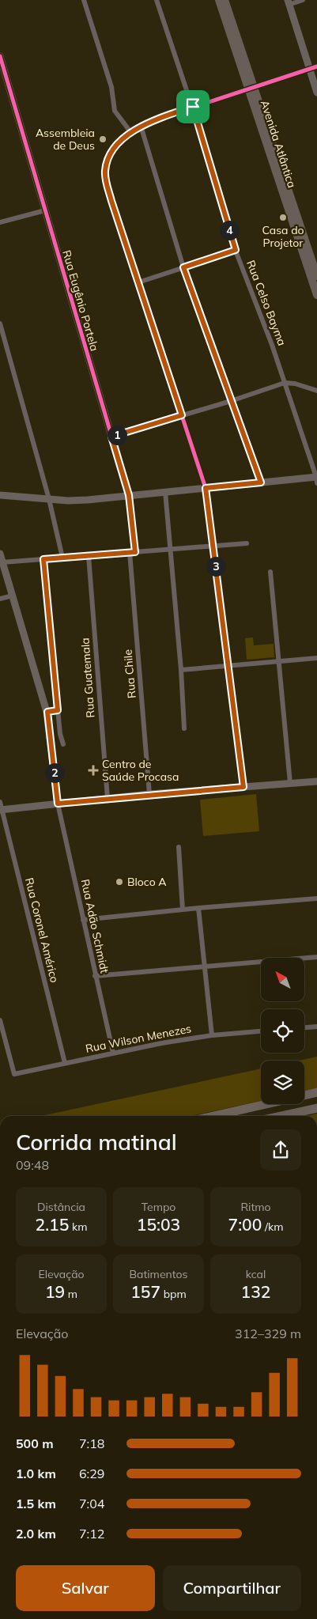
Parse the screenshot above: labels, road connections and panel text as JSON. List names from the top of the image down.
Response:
{
  "streets": {
    "main road": ["Avenida Atlântica"],
    "street": [
      "Rua Eugênio Portela",
      "Rua Celso Bayma",
      "Rua Chile",
      "Rua Guatemala",
      "Rua Adão Schmidt",
      "Rua Coronel Américo",
      "Rua Wilson Menezes"
    ]
  },
  "crossings": [
    ["Rua Adão Schmidt", "Rua Wilson Menezes"],
    ["Rua Coronel Américo", "Rua Wilson Menezes"]
  ],
  "places": {
    "other": ["Assembleia de Deus", "Casa do Projetor", "Bloco A"],
    "health": ["Centro de Saúde Procasa"]
  },
  "north": "top left",
  "page": {
    "pins": [
      "4",
      "1",
      "3",
      "2"
    ],
    "heading": ["Corrida matinal", "09:48"],
    "stats": [
      ["Distância", "2.15 km"],
      ["Tempo", "15:03"],
      ["Ritmo", "7:00 /km"],
      ["Elevação", "19 m"],
      ["Batimentos", "157 bpm"],
      ["kcal", "132"]
    ],
    "chart": ["Elevação", "312–329 m"],
    "list": [
      {
        "name": "500 m",
        "note": "7:18"
      },
      {
        "name": "1.0 km",
        "note": "6:29"
      },
      {
        "name": "1.5 km",
        "note": "7:04"
      },
      {
        "name": "2.0 km",
        "note": "7:12"
      }
    ],
    "buttons": ["Salvar", "Compartilhar"]
  }
}
